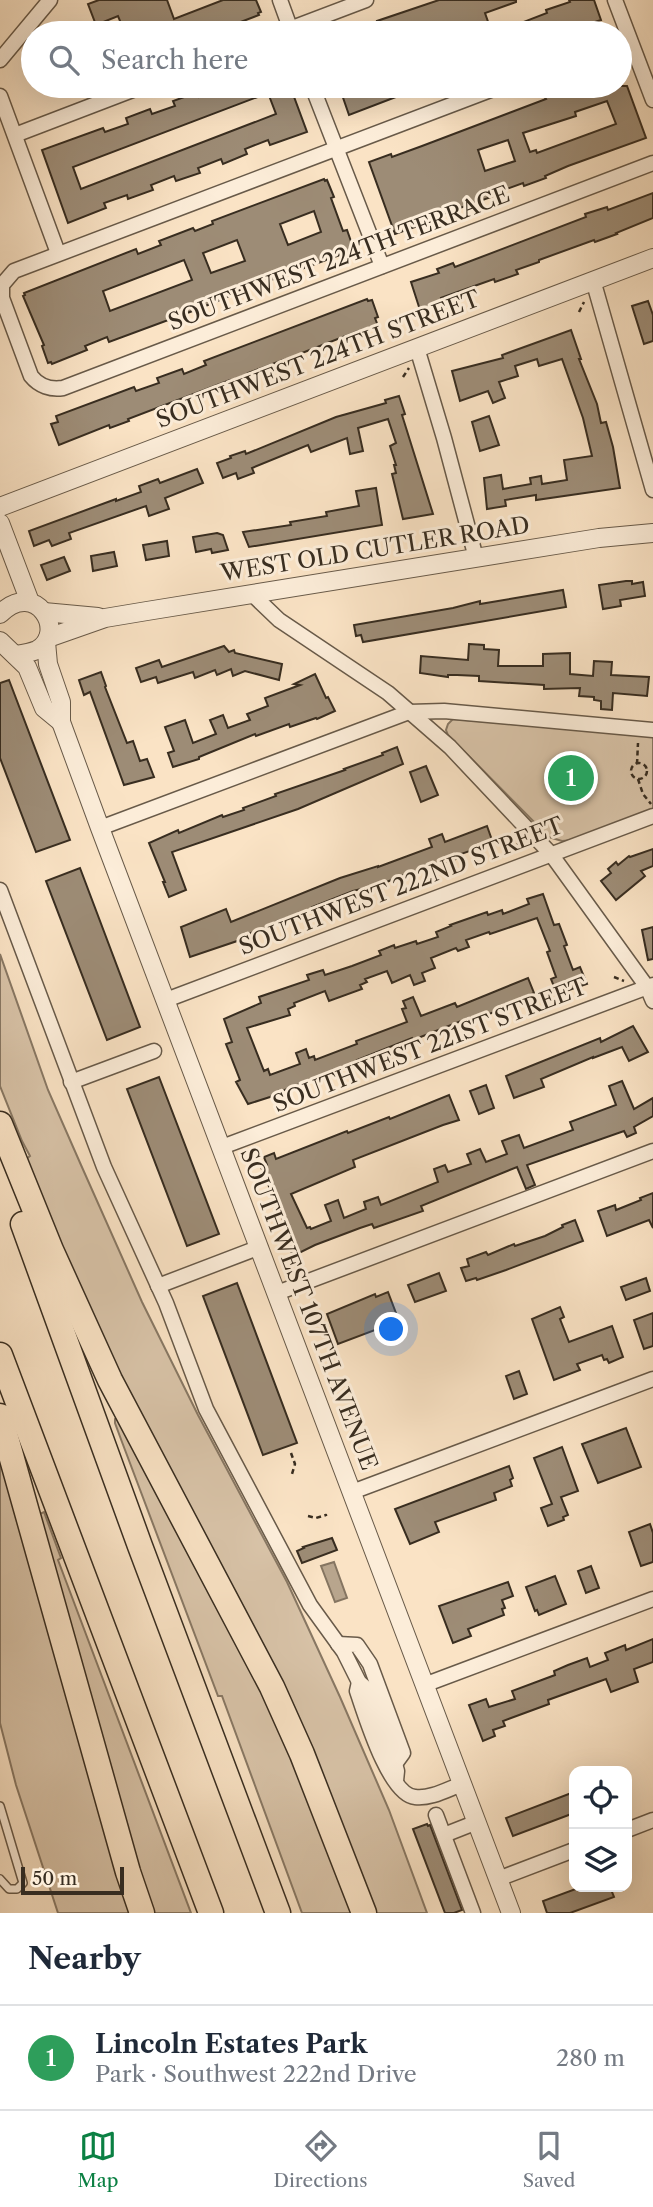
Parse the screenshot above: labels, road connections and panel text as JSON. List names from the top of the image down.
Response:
{
  "streets": {
    "street": [
      "SOUTHWEST 224TH TERRACE",
      "SOUTHWEST 224TH STREET",
      "WEST OLD CUTLER ROAD",
      "SOUTHWEST 222ND STREET",
      "SOUTHWEST 221ST STREET",
      "SOUTHWEST 107TH AVENUE"
    ]
  },
  "crossings": [
    ["SOUTHWEST 222ND STREET", "SOUTHWEST 107TH AVENUE"],
    ["SOUTHWEST 221ST STREET", "SOUTHWEST 107TH AVENUE"]
  ],
  "scale_bar": "50 m",
  "page": {
    "search": "Search here",
    "pins": "1",
    "scale": "50 m",
    "heading": "Nearby",
    "list": [
      {
        "mark": "1",
        "name": "Lincoln Estates Park",
        "note": "Park · Southwest 222nd Drive",
        "value": "280 m"
      }
    ],
    "nav": ["Map", "Directions", "Saved"]
  }
}
